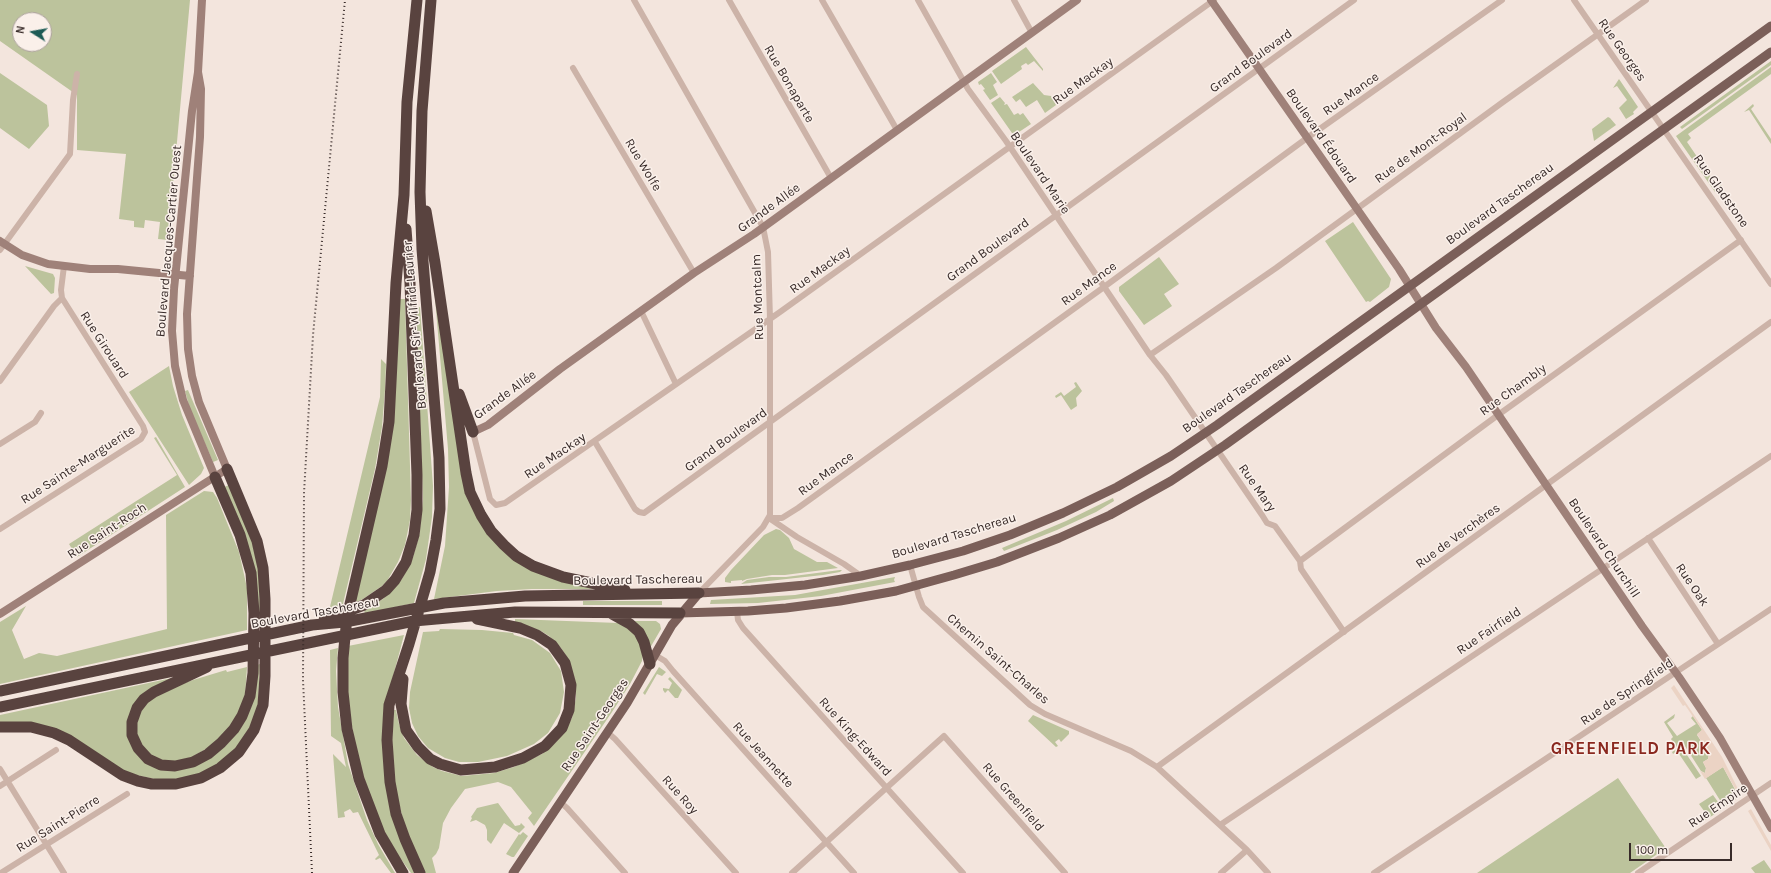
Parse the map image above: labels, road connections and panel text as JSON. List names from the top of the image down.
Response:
{
  "streets": {
    "highway": ["Boulevard Taschereau", "Boulevard Sir-Wilfrid-Laurier"],
    "main road": [
      "Boulevard Édouard",
      "Grande Allée",
      "Boulevard Jacques-Cartier Ouest",
      "Rue Saint-Roch",
      "Boulevard Churchill",
      "Rue Saint-Georges"
    ],
    "street": [
      "Rue Georges",
      "Grand Boulevard",
      "Rue Mackay",
      "Rue Bonaparte",
      "Rue Mance",
      "Rue de Mont-Royal",
      "Rue Wolfe",
      "Boulevard Marie",
      "Rue Gladstone",
      "Rue Montcalm",
      "Rue Girouard",
      "Rue Chambly",
      "Rue Sainte-Marguerite",
      "Rue Mary",
      "Rue de Verchères",
      "Rue Oak",
      "Rue Fairfield",
      "Chemin Saint-Charles",
      "Rue de Springfield",
      "Rue King-Edward",
      "Rue Jeannette",
      "Rue Roy",
      "Rue Greenfield",
      "Rue Empire",
      "Rue Saint-Pierre"
    ]
  },
  "crossings": [
    ["Rue Georges", "Rue de Mont-Royal"],
    ["Rue Georges", "Rue Gladstone"],
    ["Rue Georges", "Boulevard Taschereau"],
    ["Grand Boulevard", "Rue Mackay"],
    ["Grand Boulevard", "Boulevard Édouard"],
    ["Grand Boulevard", "Boulevard Marie"],
    ["Grand Boulevard", "Rue Montcalm"],
    ["Rue Mackay", "Boulevard Édouard"],
    ["Rue Mackay", "Boulevard Marie"],
    ["Rue Mackay", "Grande Allée"],
    ["Rue Mackay", "Rue Montcalm"],
    ["Rue Bonaparte", "Grande Allée"],
    ["Rue Mance", "Boulevard Édouard"],
    ["Rue Mance", "Boulevard Marie"],
    ["Rue Mance", "Rue Montcalm"],
    ["Boulevard Édouard", "Rue de Mont-Royal"],
    ["Boulevard Édouard", "Boulevard Taschereau"],
    ["Boulevard Édouard", "Boulevard Churchill"],
    ["Rue de Mont-Royal", "Boulevard Marie"],
    ["Rue de Mont-Royal", "Rue Mary"],
    ["Rue Wolfe", "Grande Allée"],
    ["Boulevard Marie", "Grande Allée"],
    ["Boulevard Marie", "Rue Mary"],
    ["Rue Gladstone", "Boulevard Taschereau"],
    ["Rue Gladstone", "Rue Chambly"],
    ["Boulevard Taschereau", "Rue Mary"],
    ["Boulevard Taschereau", "Boulevard Churchill"],
    ["Boulevard Taschereau", "Chemin Saint-Charles"],
    ["Boulevard Taschereau", "Rue Saint-Georges"],
    ["Boulevard Taschereau", "Rue King-Edward"],
    ["Grande Allée", "Rue Montcalm"],
    ["Boulevard Jacques-Cartier Ouest", "Rue Saint-Roch"],
    ["Rue Girouard", "Rue Sainte-Marguerite"],
    ["Rue Chambly", "Rue Mary"],
    ["Rue Chambly", "Boulevard Churchill"],
    ["Rue Mary", "Rue de Verchères"],
    ["Rue de Verchères", "Boulevard Churchill"],
    ["Rue de Verchères", "Chemin Saint-Charles"],
    ["Boulevard Churchill", "Rue Fairfield"],
    ["Boulevard Churchill", "Rue de Springfield"],
    ["Boulevard Churchill", "Rue Empire"],
    ["Rue Oak", "Rue Fairfield"],
    ["Rue Oak", "Rue de Springfield"],
    ["Rue Fairfield", "Chemin Saint-Charles"],
    ["Rue Saint-Georges", "Rue Jeannette"],
    ["Rue Saint-Georges", "Rue Roy"],
    ["Rue King-Edward", "Rue Greenfield"]
  ],
  "districts": ["GREENFIELD PARK"],
  "scale_bar": "100 m",
  "north": "left"
}
